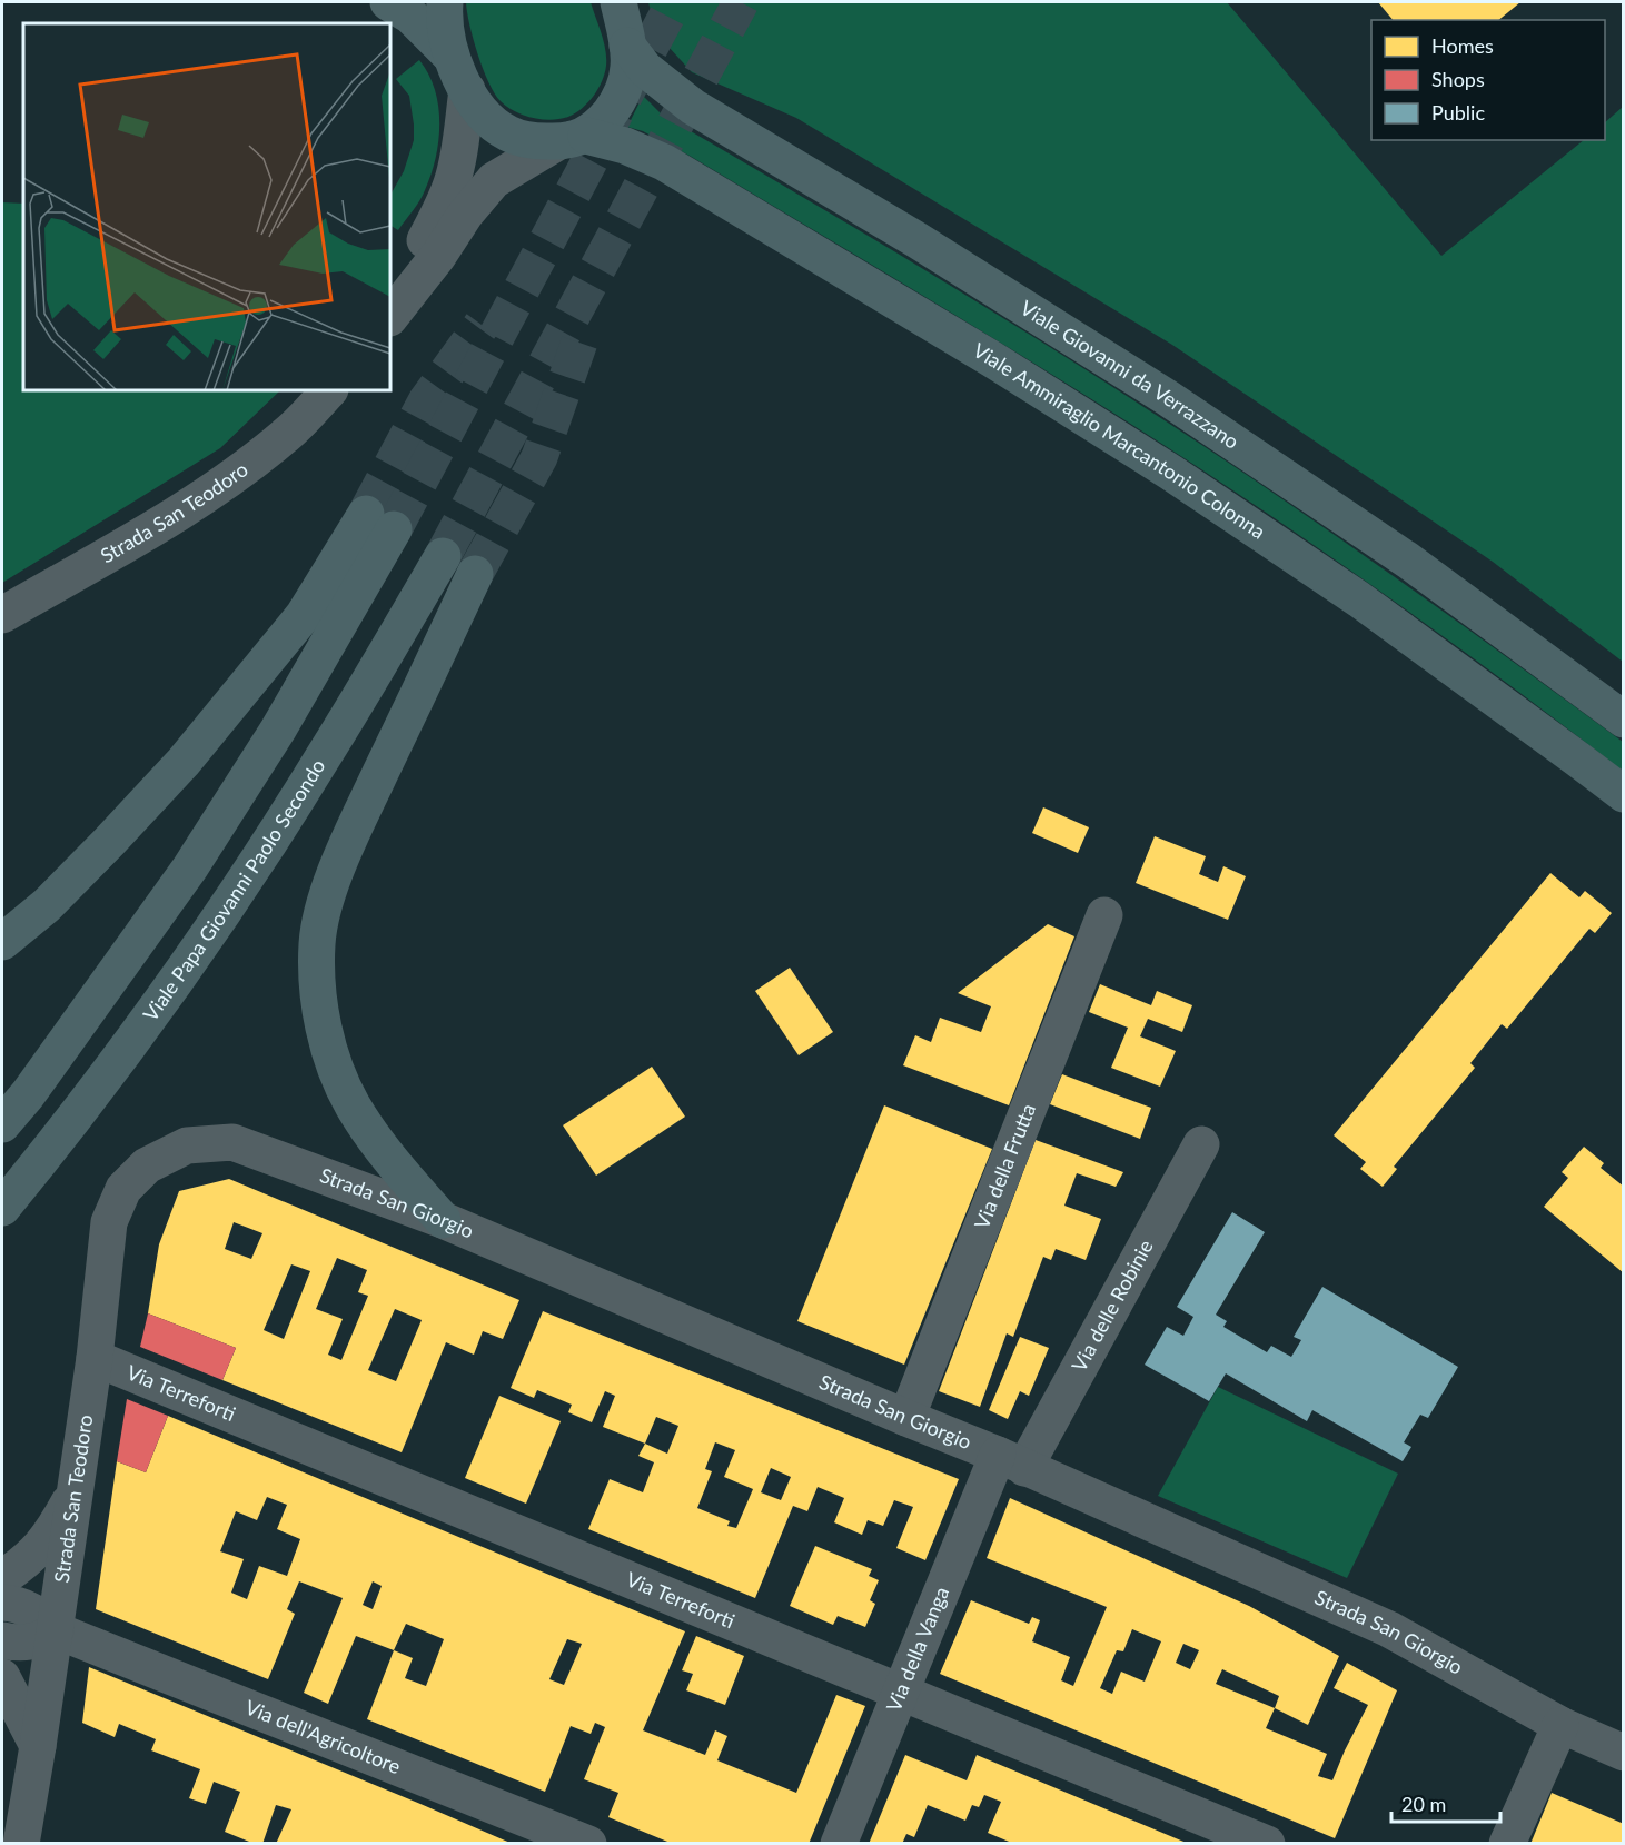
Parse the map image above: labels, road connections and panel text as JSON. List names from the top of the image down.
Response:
{
  "streets": {
    "main road": ["Viale Giovanni da Verrazzano", "Viale Ammiraglio Marcantonio Colonna", "Viale Papa Giovanni Paolo Secondo"],
    "street": [
      "Strada San Teodoro",
      "Via della Frutta",
      "Strada San Giorgio",
      "Via delle Robinie",
      "Via Terreforti",
      "Via della Vanga",
      "Via dell'Agricoltore"
    ]
  },
  "crossings": [
    ["Strada San Teodoro", "Strada San Giorgio"],
    ["Strada San Teodoro", "Via Terreforti"],
    ["Strada San Teodoro", "Via dell'Agricoltore"],
    ["Via della Frutta", "Strada San Giorgio"],
    ["Strada San Giorgio", "Via delle Robinie"],
    ["Strada San Giorgio", "Via della Vanga"],
    ["Via delle Robinie", "Via della Vanga"],
    ["Via Terreforti", "Via della Vanga"]
  ],
  "legend": ["Homes", "Shops", "Public"],
  "scale_bar": "20 m"
}
